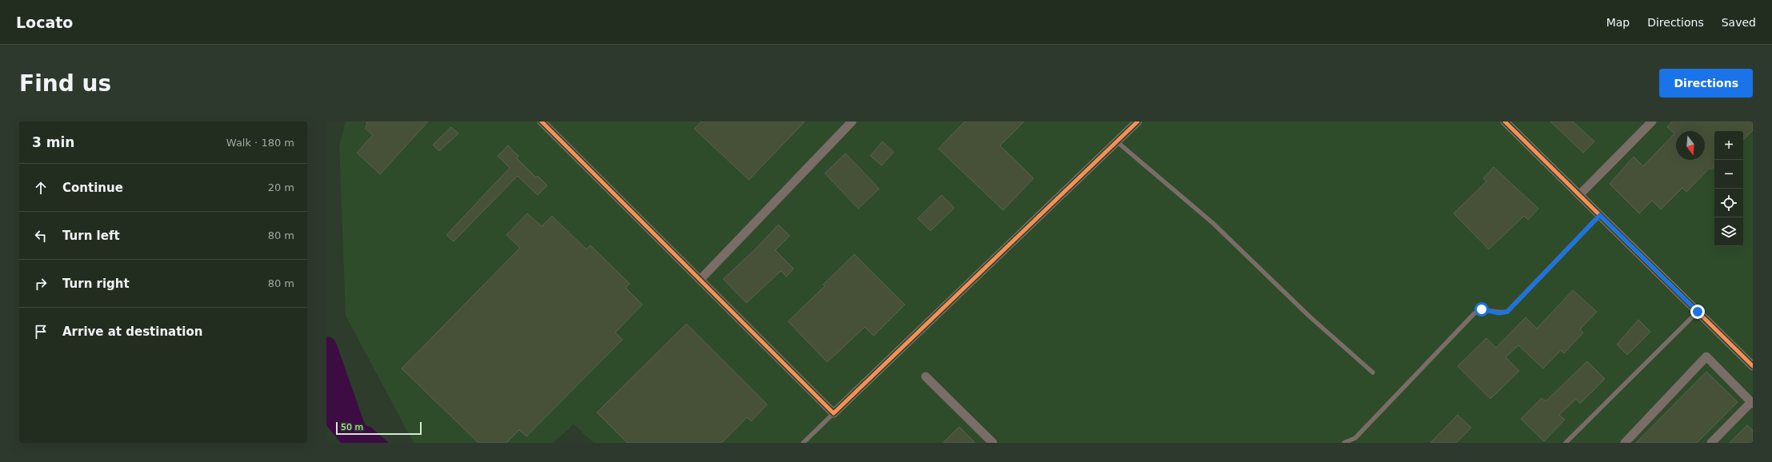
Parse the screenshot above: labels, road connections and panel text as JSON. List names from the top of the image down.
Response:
{
  "scale_bar": "50 m",
  "north": "bottom",
  "page": {
    "header": "Locato",
    "nav": ["Map", "Directions", "Saved"],
    "buttons": "Directions",
    "title": "Find us",
    "heading": ["3 min", "Walk · 180 m"],
    "map_buttons": ["+", "−"],
    "list": [
      ["Continue", "20 m"],
      ["Turn left", "80 m"],
      ["Turn right", "80 m"],
      "Arrive at destination"
    ],
    "scale": "50 m"
  }
}
